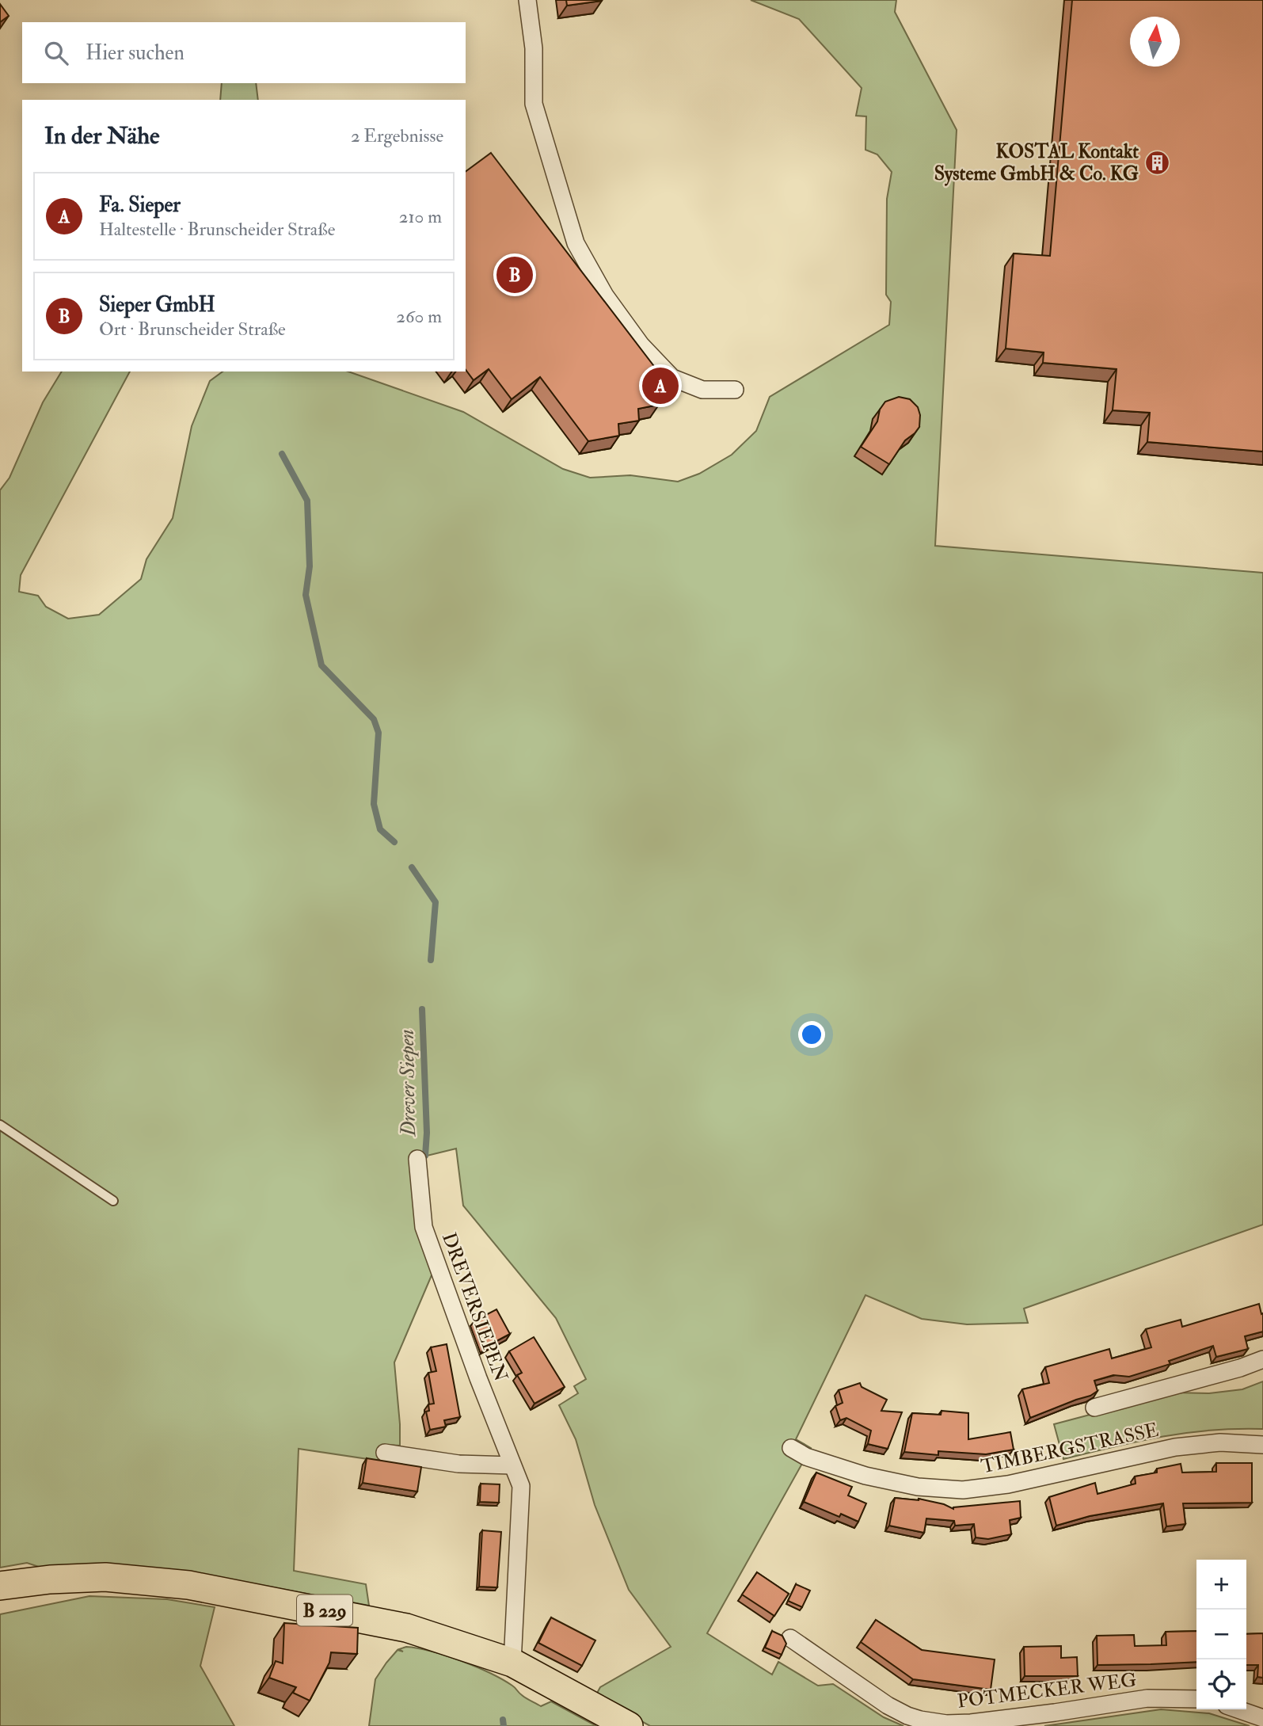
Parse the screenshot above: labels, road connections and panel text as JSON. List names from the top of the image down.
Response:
{
  "streets": {
    "main road": ["B 229"],
    "street": ["DREVERSIEPEN", "TIMBERGSTRASSE", "POTMECKER WEG"]
  },
  "crossings": [
    ["DREVERSIEPEN", "B 229"]
  ],
  "water": ["Drever Siepen"],
  "places": {
    "building": ["KOSTAL Kontakt Systeme GmbH & Co. KG"]
  },
  "north": "top",
  "page": {
    "search": "Hier suchen",
    "heading": ["In der Nähe", "2 Ergebnisse"],
    "list": [
      {
        "mark": "A",
        "name": "Fa. Sieper",
        "note": "Haltestelle · Brunscheider Straße",
        "value": "210 m"
      },
      {
        "mark": "B",
        "name": "Sieper GmbH",
        "note": "Ort · Brunscheider Straße",
        "value": "260 m"
      }
    ],
    "pins": ["B", "A"],
    "map_buttons": ["+", "−"]
  }
}
